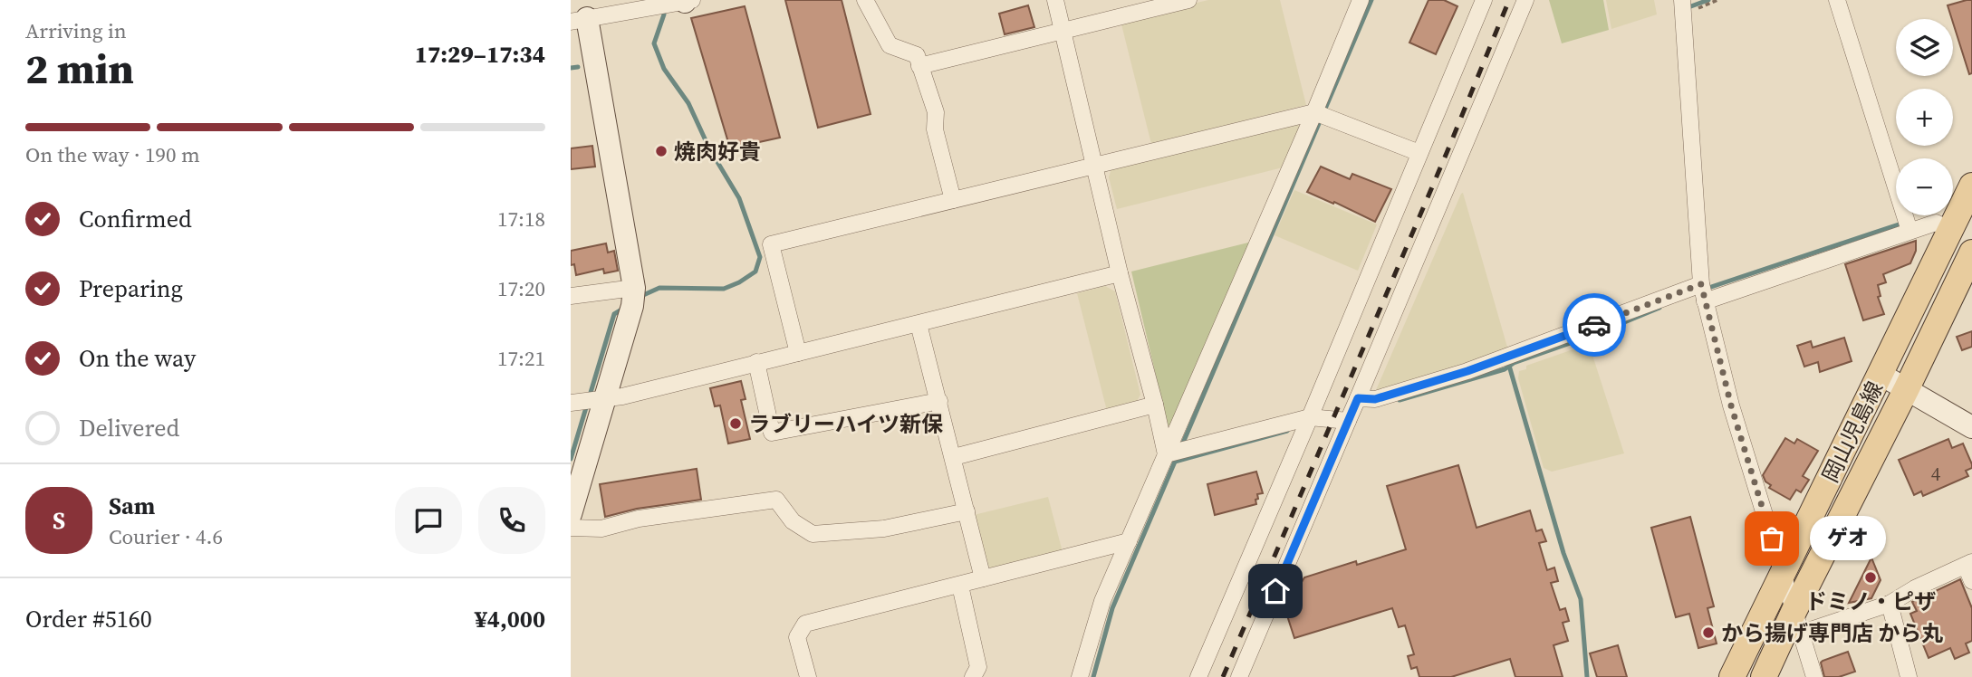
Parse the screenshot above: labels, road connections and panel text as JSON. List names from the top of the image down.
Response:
{
  "streets": {
    "main road": ["岡山児島線"]
  },
  "places": [
    "焼肉好貴",
    "ラブリーハイツ新保",
    "ゲオ",
    "ドミノ・ピザ",
    "から揚げ専門店 から丸"
  ],
  "house_numbers": ["4"],
  "page": {
    "heading": ["2 min", "Arriving in", "17:29–17:34"],
    "panel": [
      "Sam",
      "Courier · 4.6",
      "Order #5160",
      "¥4,000"
    ],
    "map_buttons": ["+", "−"],
    "bar": "On the way · 190 m",
    "list": [
      ["Confirmed", "17:18"],
      ["Preparing", "17:20"],
      ["On the way", "17:21"],
      "Delivered"
    ],
    "round": "S",
    "bubble": "ゲオ"
  }
}
